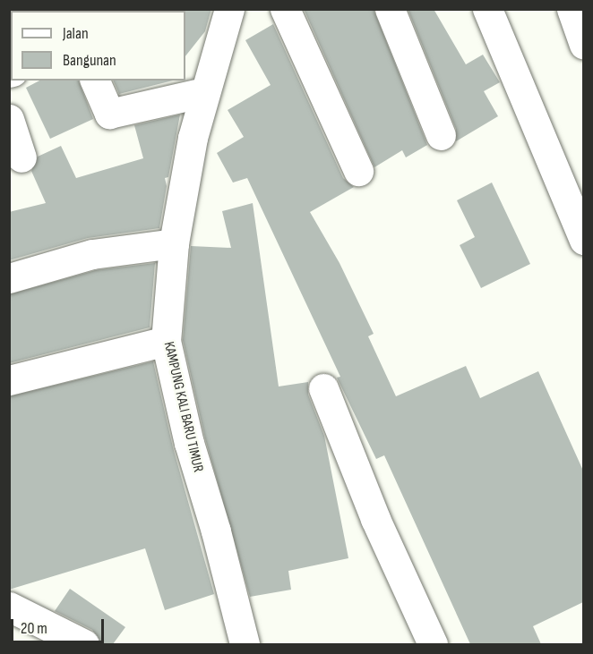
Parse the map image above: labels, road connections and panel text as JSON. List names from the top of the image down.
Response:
{
  "streets": {
    "main road": ["KAMPUNG KALI BARU TIMUR"]
  },
  "legend": ["Jalan", "Bangunan"],
  "scale_bar": "20 m"
}
